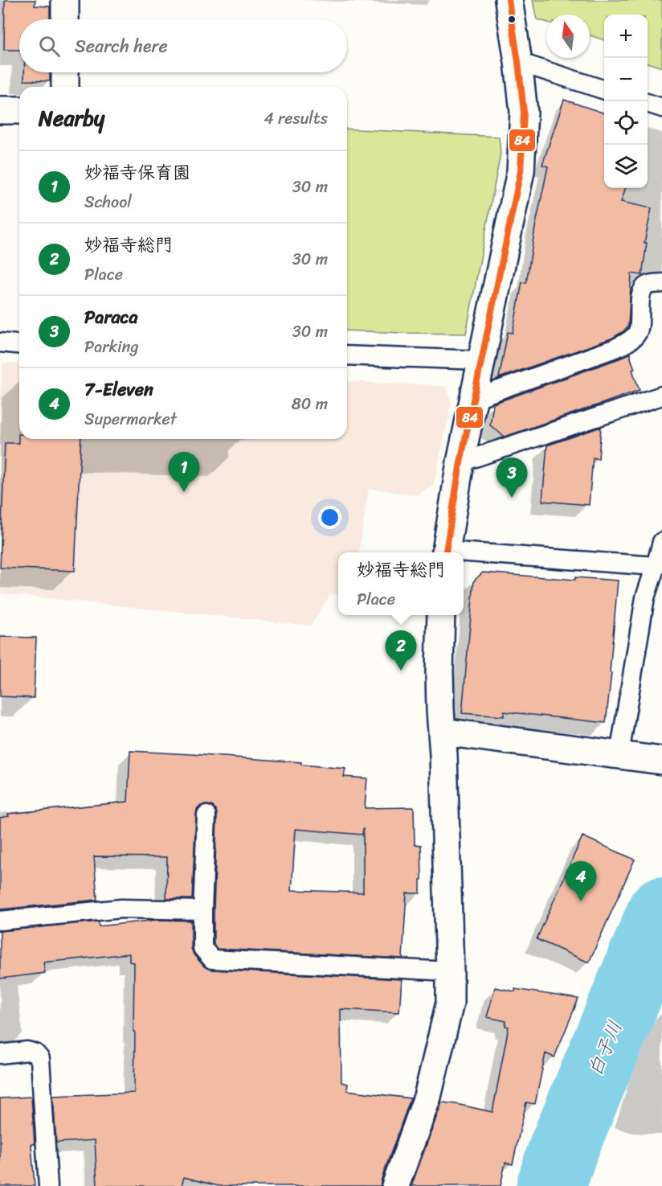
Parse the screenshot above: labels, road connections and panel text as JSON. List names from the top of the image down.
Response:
{
  "water": ["白子川"],
  "lines": ["transit line 84"],
  "north": "top",
  "page": {
    "map_buttons": ["+", "−"],
    "search": "Search here",
    "heading": ["Nearby", "4 results"],
    "list": [
      {
        "mark": "1",
        "name": "妙福寺保育園",
        "note": "School",
        "value": "30 m"
      },
      {
        "mark": "2",
        "name": "妙福寺総門",
        "note": "Place",
        "value": "30 m"
      },
      {
        "mark": "3",
        "name": "Paraca",
        "note": "Parking",
        "value": "30 m"
      },
      {
        "mark": "4",
        "name": "7-Eleven",
        "note": "Supermarket",
        "value": "80 m"
      }
    ],
    "pins": [
      "1",
      "3",
      "2",
      "4"
    ],
    "popup": ["妙福寺総門", "Place"]
  }
}
